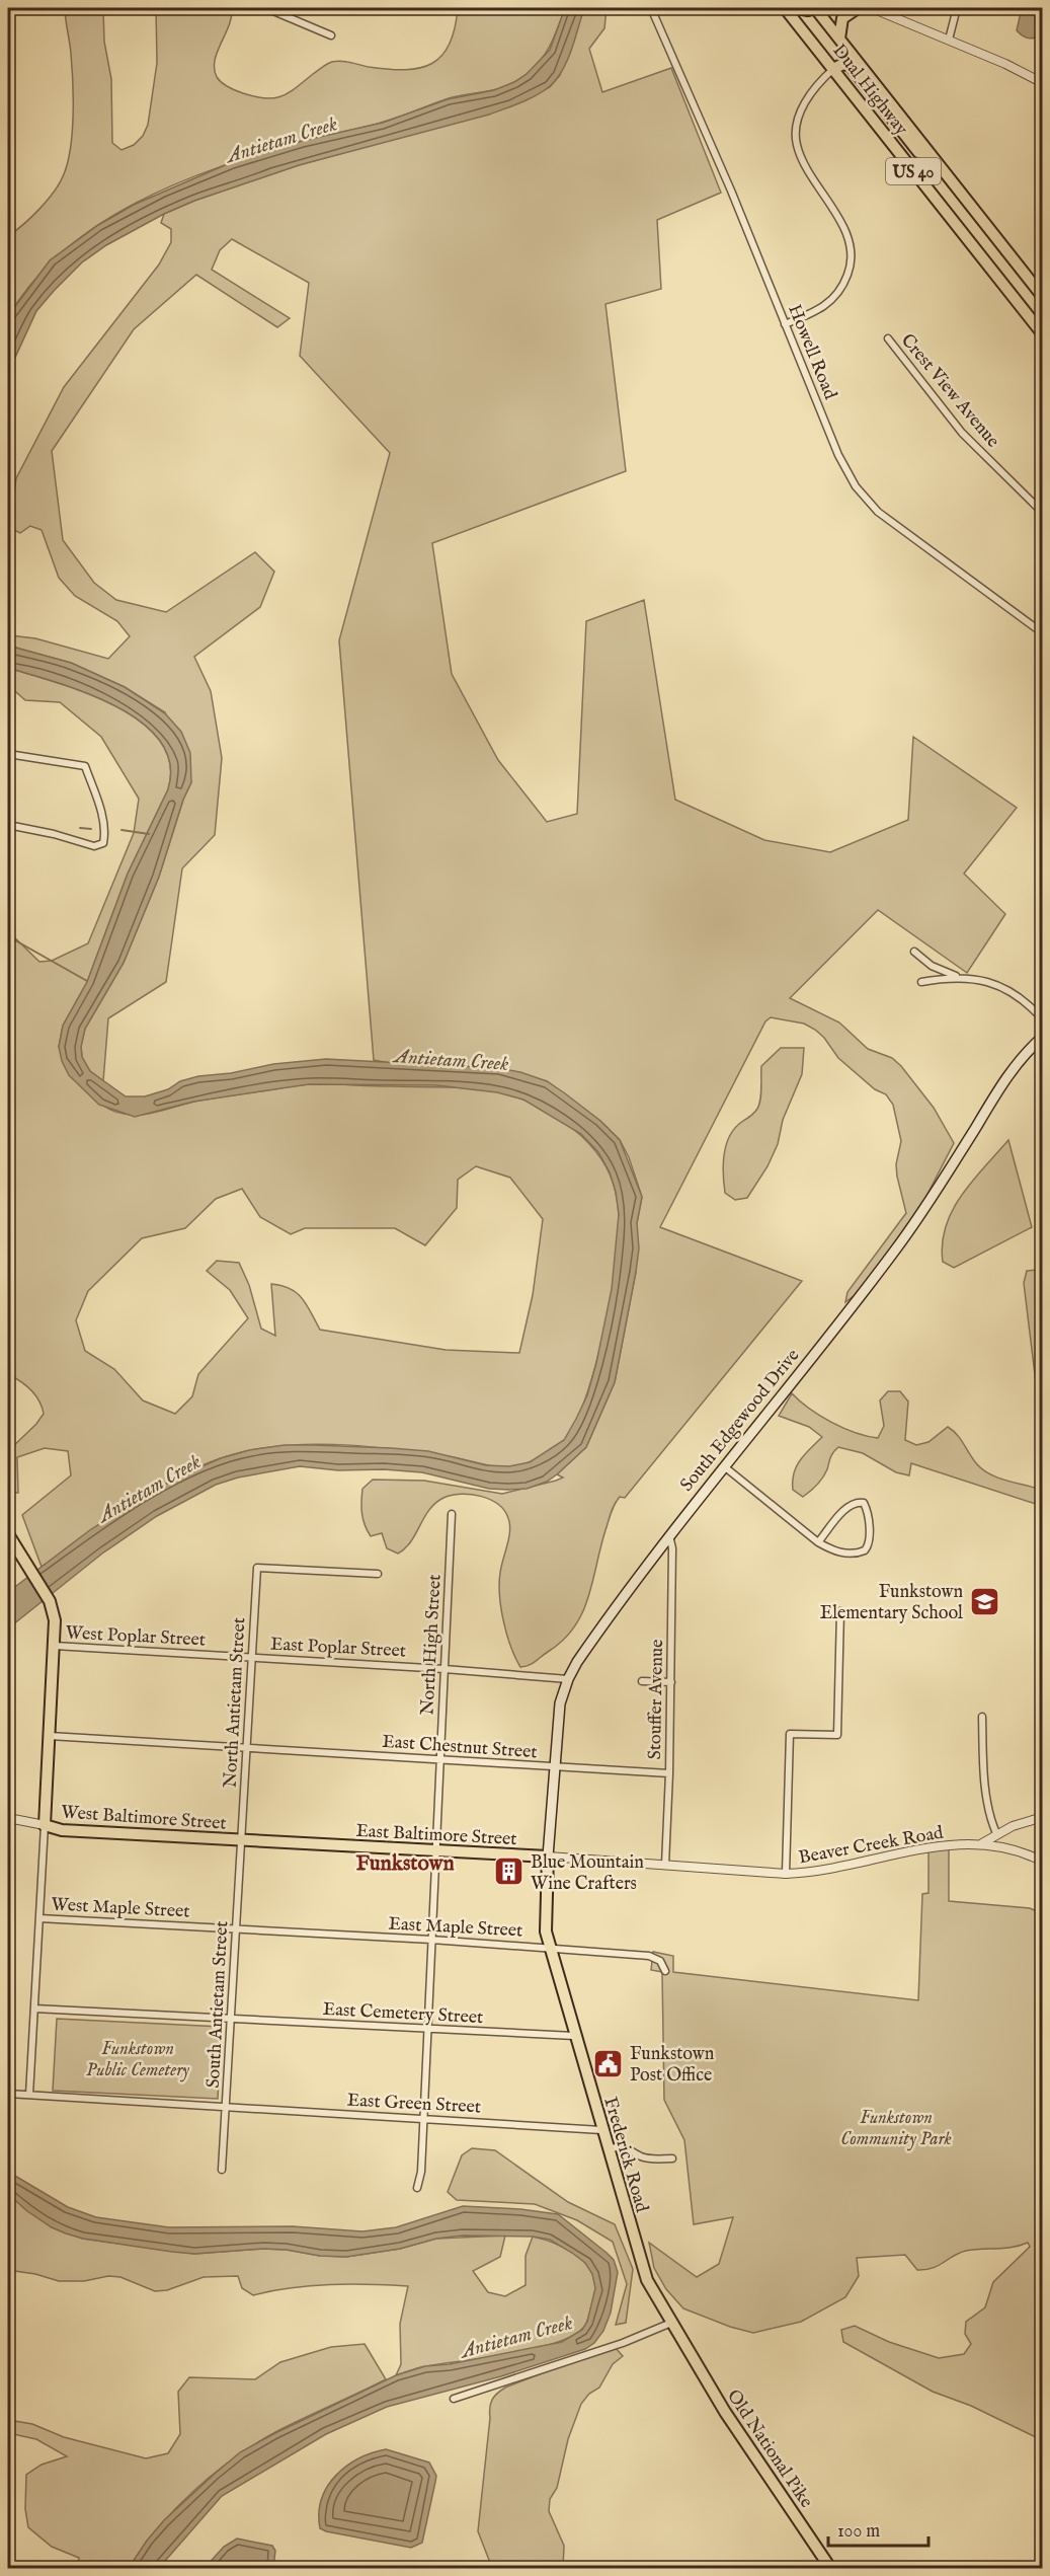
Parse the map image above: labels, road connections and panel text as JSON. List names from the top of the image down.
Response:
{
  "streets": {
    "main road": [
      "Dual Highway",
      "US 40",
      "South Edgewood Drive",
      "West Baltimore Street",
      "East Baltimore Street",
      "Frederick Road",
      "Old National Pike"
    ],
    "street": [
      "Howell Road",
      "Crest View Avenue",
      "West Poplar Street",
      "North High Street",
      "East Poplar Street",
      "Stouffer Avenue",
      "North Antietam Street",
      "East Chestnut Street",
      "Beaver Creek Road",
      "West Maple Street",
      "East Maple Street",
      "South Antietam Street",
      "East Cemetery Street",
      "East Green Street"
    ]
  },
  "crossings": [
    ["South Edgewood Drive", "East Poplar Street"],
    ["South Edgewood Drive", "Stouffer Avenue"],
    ["South Edgewood Drive", "East Chestnut Street"],
    ["South Edgewood Drive", "East Baltimore Street"],
    ["South Edgewood Drive", "Frederick Road"],
    ["West Poplar Street", "East Poplar Street"],
    ["West Poplar Street", "North Antietam Street"],
    ["North High Street", "East Poplar Street"],
    ["North High Street", "East Chestnut Street"],
    ["North High Street", "East Baltimore Street"],
    ["North High Street", "East Maple Street"],
    ["North High Street", "East Cemetery Street"],
    ["North High Street", "East Green Street"],
    ["East Poplar Street", "North Antietam Street"],
    ["Stouffer Avenue", "East Chestnut Street"],
    ["Stouffer Avenue", "East Baltimore Street"],
    ["Stouffer Avenue", "Beaver Creek Road"],
    ["North Antietam Street", "East Chestnut Street"],
    ["North Antietam Street", "West Baltimore Street"],
    ["North Antietam Street", "East Baltimore Street"],
    ["North Antietam Street", "South Antietam Street"],
    ["West Baltimore Street", "East Baltimore Street"],
    ["West Baltimore Street", "South Antietam Street"],
    ["East Baltimore Street", "Beaver Creek Road"],
    ["East Baltimore Street", "South Antietam Street"],
    ["East Baltimore Street", "Frederick Road"],
    ["West Maple Street", "East Maple Street"],
    ["West Maple Street", "South Antietam Street"],
    ["East Maple Street", "South Antietam Street"],
    ["East Maple Street", "Frederick Road"],
    ["South Antietam Street", "East Cemetery Street"],
    ["South Antietam Street", "East Green Street"],
    ["East Cemetery Street", "Frederick Road"],
    ["East Green Street", "Frederick Road"],
    ["Frederick Road", "Old National Pike"]
  ],
  "districts": ["Funkstown"],
  "water": ["Antietam Creek"],
  "parks": ["Funkstown Public Cemetery", "Funkstown Community Park"],
  "places": {
    "school or university": ["Funkstown Elementary School"],
    "building": ["Blue Mountain Wine Crafters"],
    "public building": ["Funkstown Post Office"]
  },
  "scale_bar": "100 m"
}
